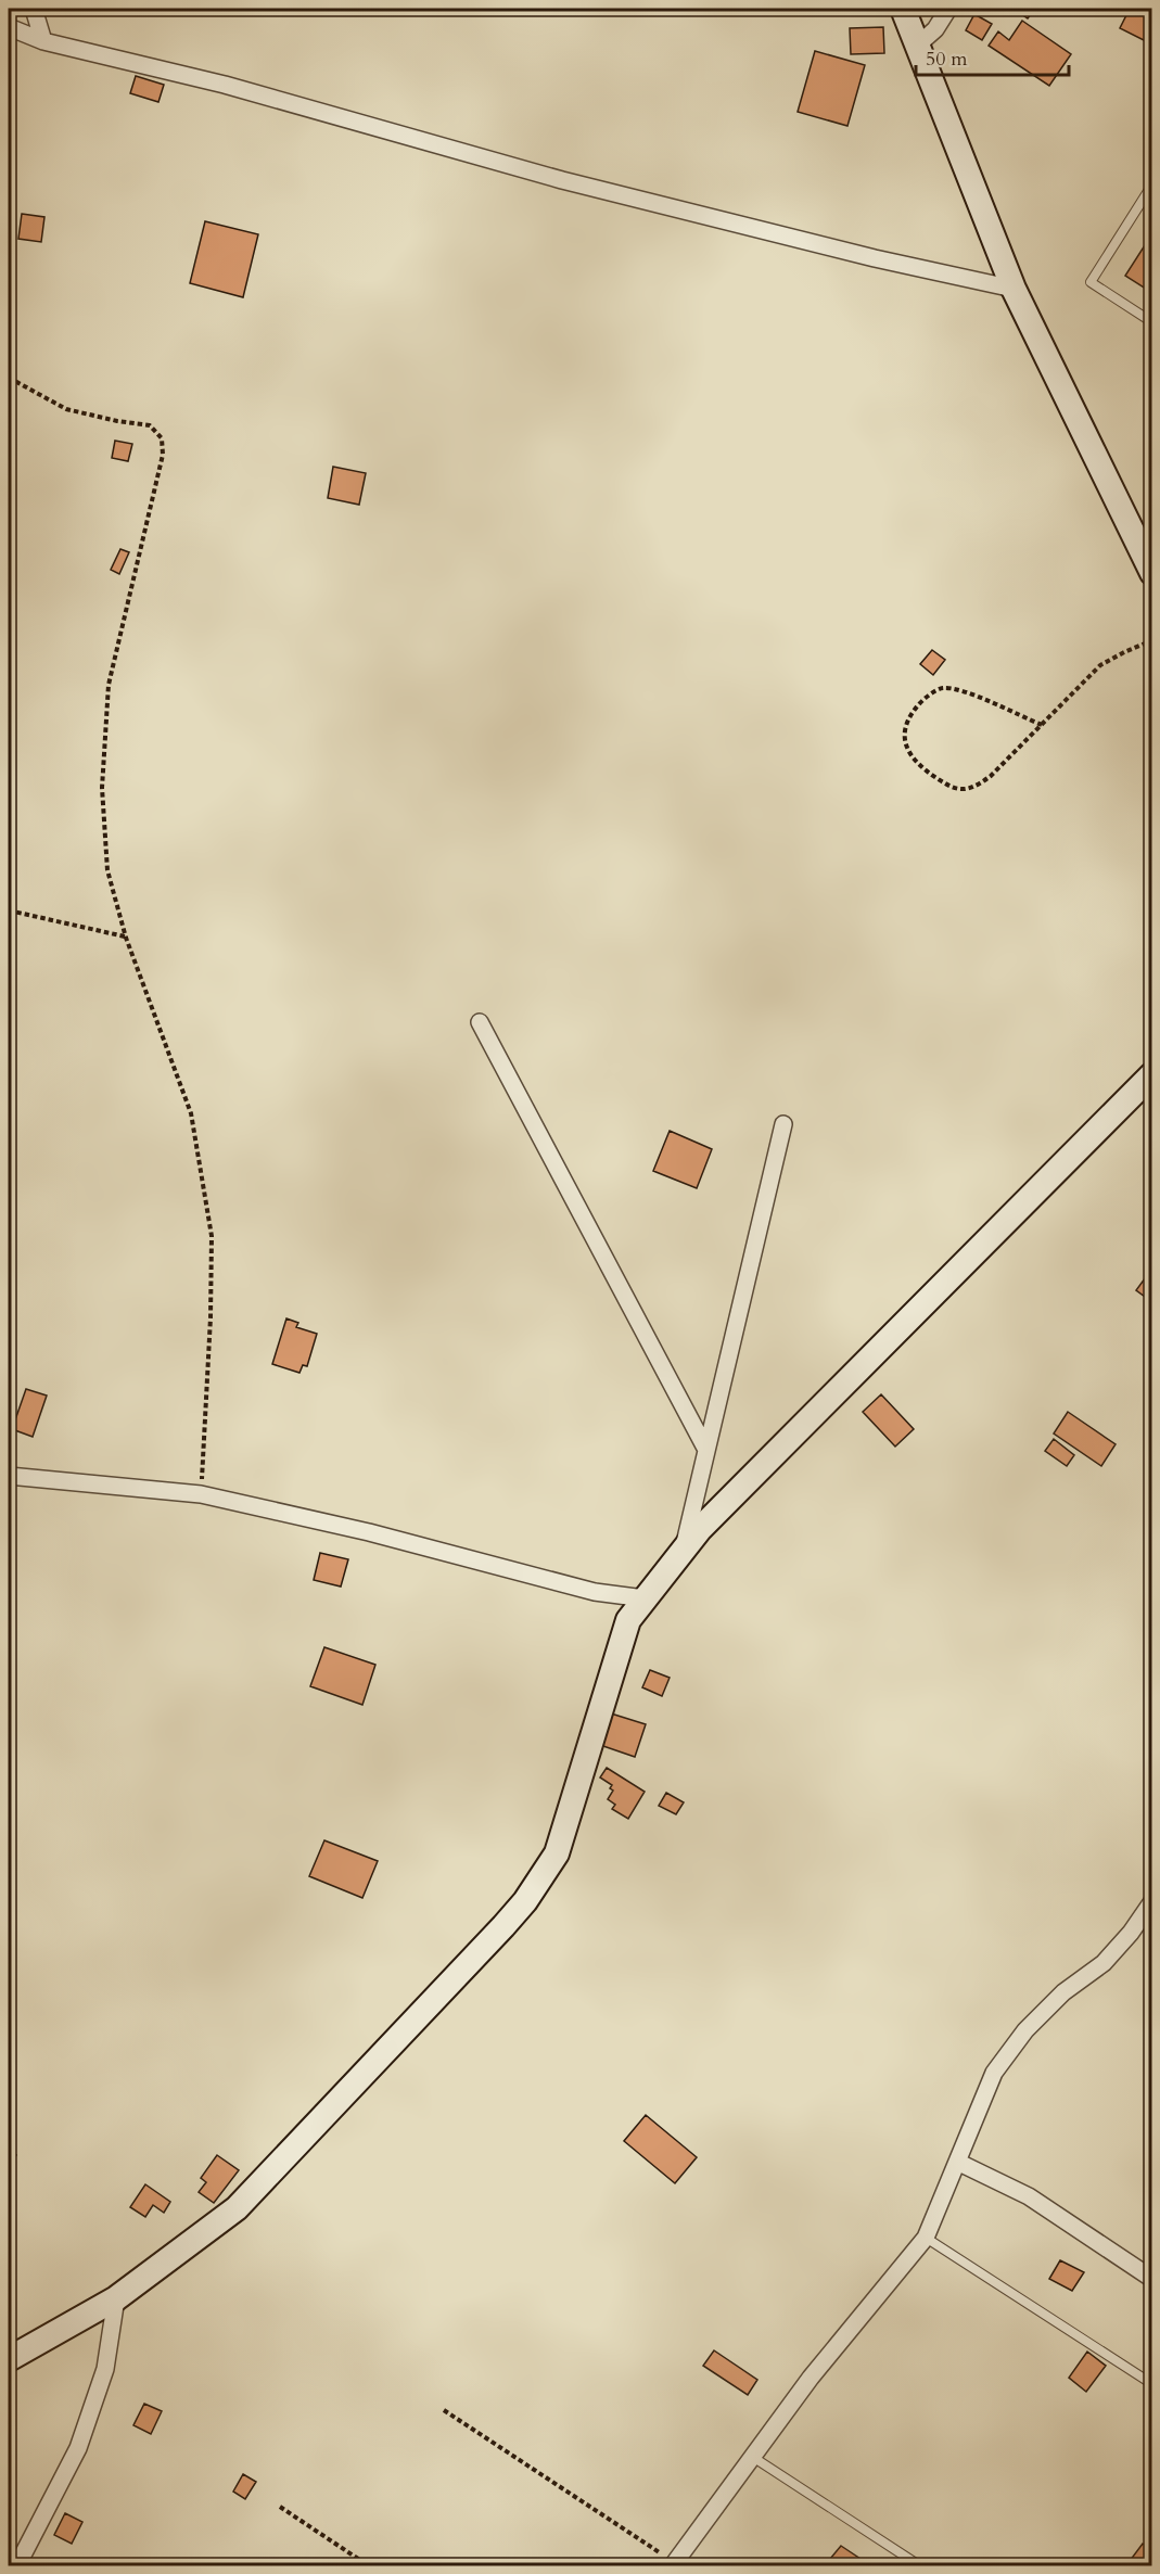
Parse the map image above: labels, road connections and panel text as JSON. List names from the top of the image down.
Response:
{
  "scale_bar": "50 m"
}
